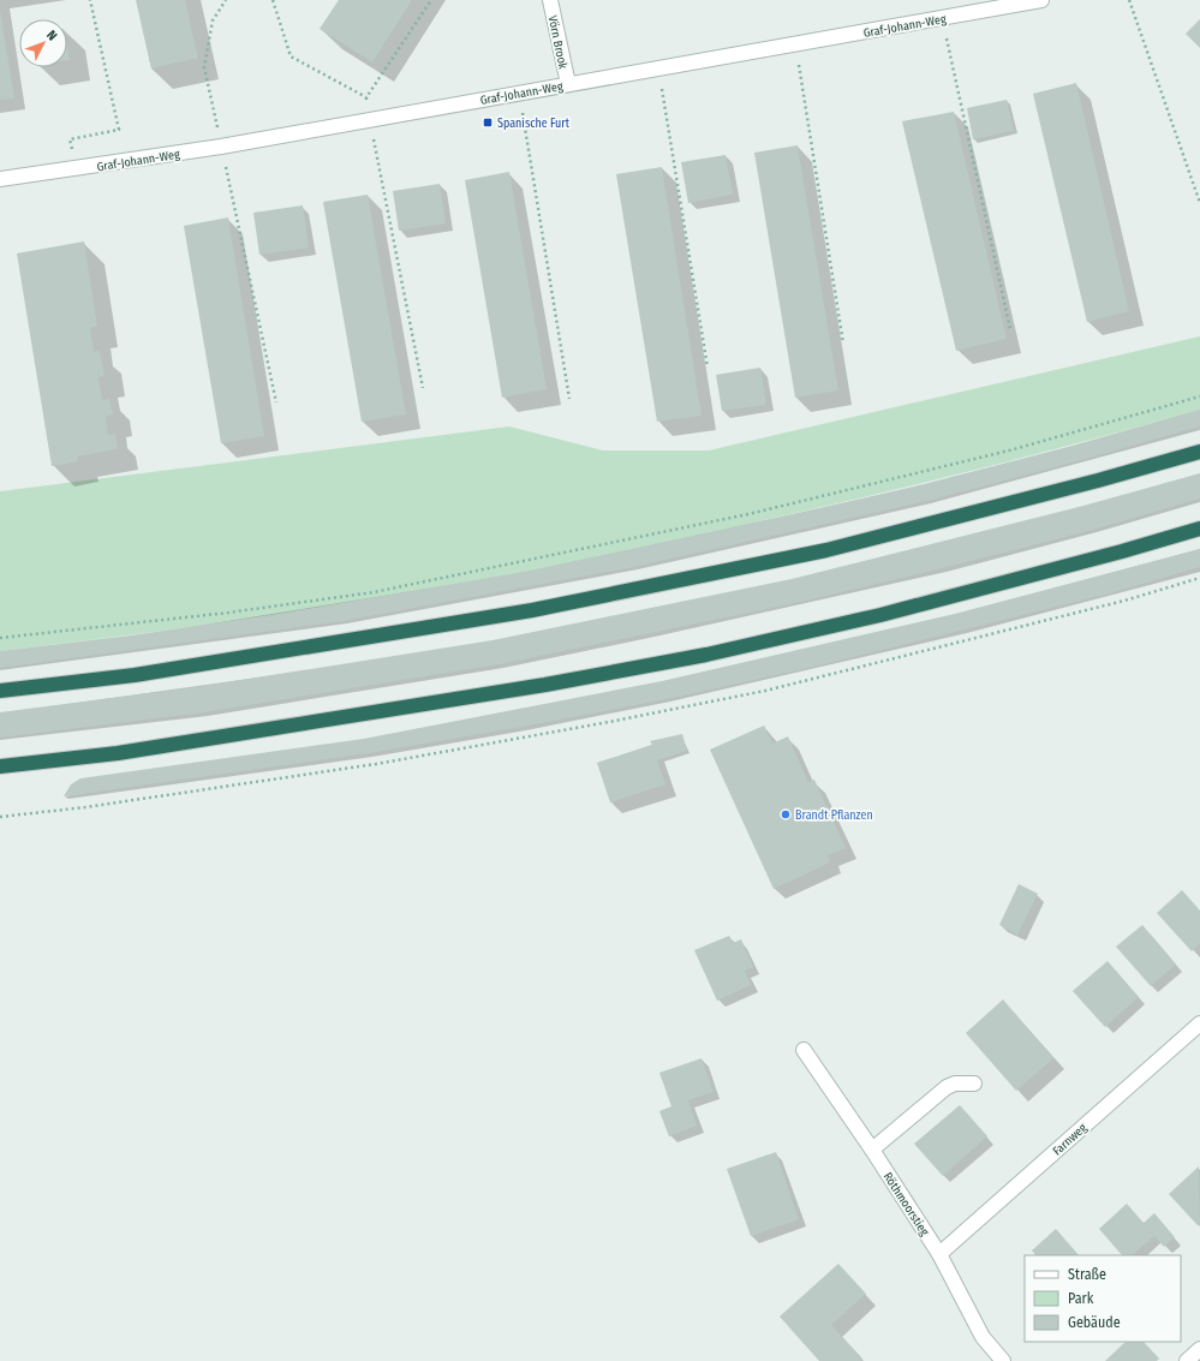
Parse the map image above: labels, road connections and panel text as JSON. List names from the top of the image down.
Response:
{
  "streets": {
    "street": [
      "Graf-Johann-Weg",
      "Vörn Brook",
      "Farnweg",
      "Röthmoorstieg"
    ]
  },
  "crossings": [
    ["Graf-Johann-Weg", "Vörn Brook"],
    ["Farnweg", "Röthmoorstieg"]
  ],
  "places": {
    "transit": ["Spanische Furt"],
    "other": ["Brandt Pflanzen"]
  },
  "legend": ["Straße", "Park", "Gebäude"],
  "north": "top right"
}
